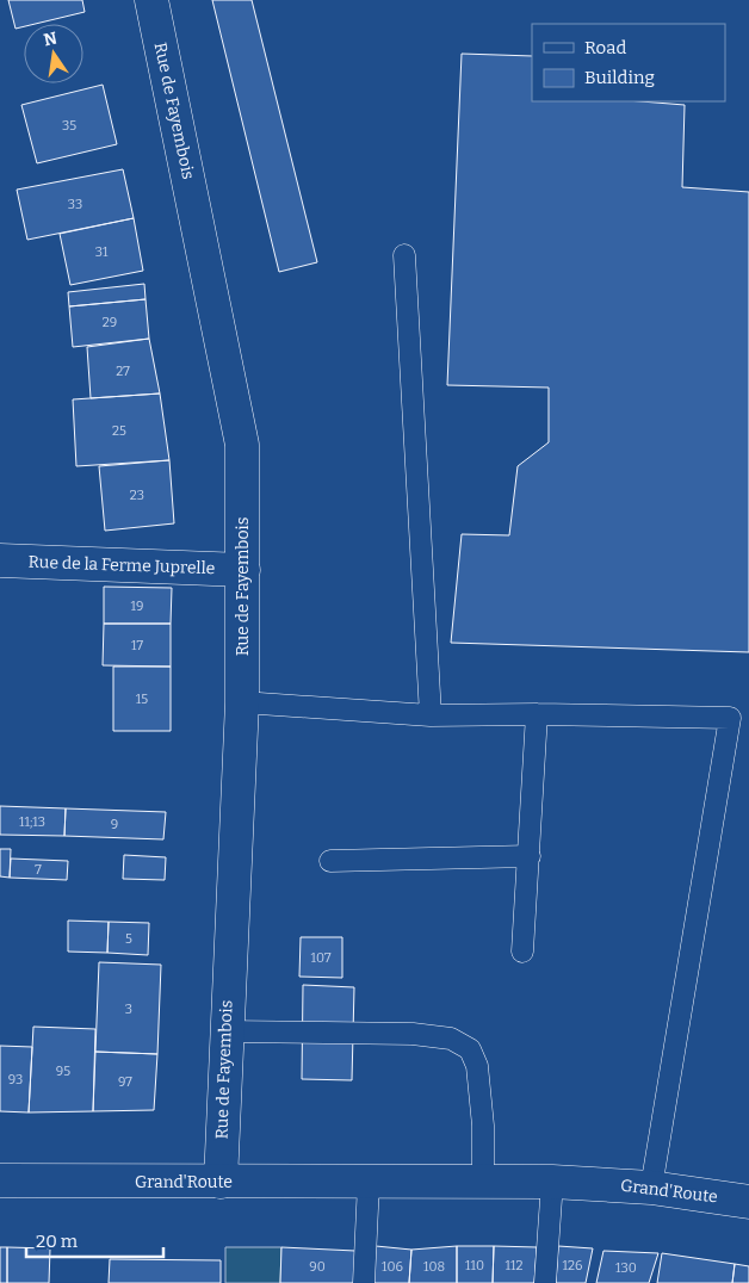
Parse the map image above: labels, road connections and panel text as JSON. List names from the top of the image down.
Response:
{
  "streets": {
    "street": ["Rue de Fayembois", "Rue de la Ferme Juprelle", "Grand'Route"]
  },
  "crossings": [
    ["Rue de Fayembois", "Rue de la Ferme Juprelle"],
    ["Rue de Fayembois", "Grand'Route"]
  ],
  "house_numbers": [
    "35",
    "33",
    "31",
    "29",
    "27",
    "25",
    "23",
    "19",
    "17",
    "15",
    "11;13",
    "9",
    "7",
    "5",
    "107",
    "3",
    "95",
    "93",
    "97",
    "110",
    "112",
    "126",
    "90",
    "106",
    "108",
    "130"
  ],
  "legend": ["Road", "Building"],
  "scale_bar": "20 m",
  "north": "top"
}
